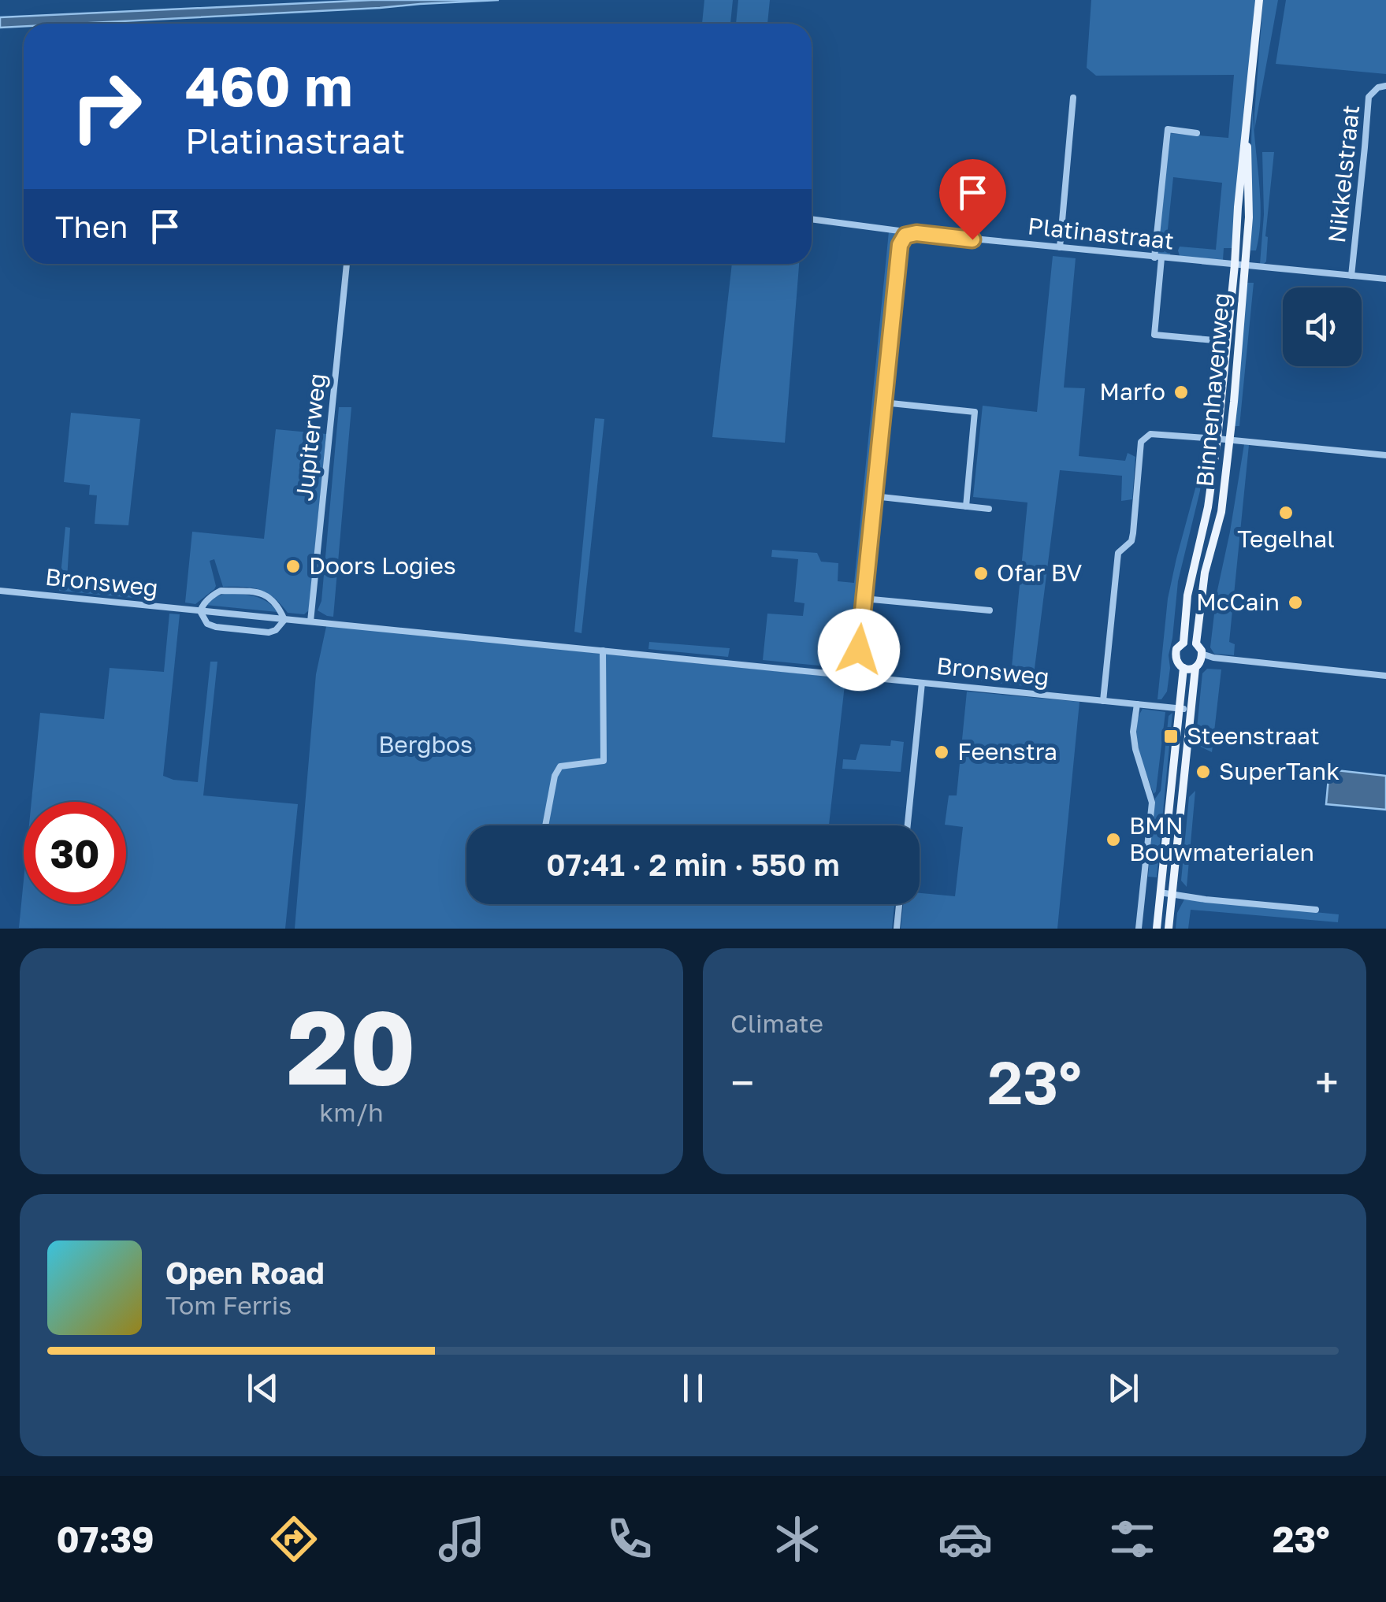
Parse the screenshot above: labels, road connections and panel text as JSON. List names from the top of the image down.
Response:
{
  "streets": {
    "main road": ["Binnenhavenweg"],
    "street": [
      "Nikkelstraat",
      "Platinastraat",
      "Jupiterweg",
      "Bronsweg"
    ]
  },
  "crossings": [
    ["Nikkelstraat", "Platinastraat"],
    ["Nikkelstraat", "Binnenhavenweg"],
    ["Platinastraat", "Binnenhavenweg"],
    ["Jupiterweg", "Bronsweg"]
  ],
  "parks": ["Bergbos"],
  "places": {
    "other": [
      "Marfo",
      "Tegelhal",
      "Doors Logies",
      "Ofar BV",
      "McCain",
      "Feenstra",
      "SuperTank",
      "BMN Bouwmaterialen"
    ],
    "transit": ["Steenstraat"]
  },
  "page": {
    "turn": ["460 m", "Platinastraat"],
    "then": "Then",
    "limit": "30",
    "trip": "07:41 · 2 min · 550 m",
    "tile": [
      ["20", "km/h"],
      "Climate"
    ],
    "heat": ["−", "23°", "+"],
    "song": ["Open Road", "Tom Ferris"],
    "tabs": ["07:39", "23°"]
  }
}
